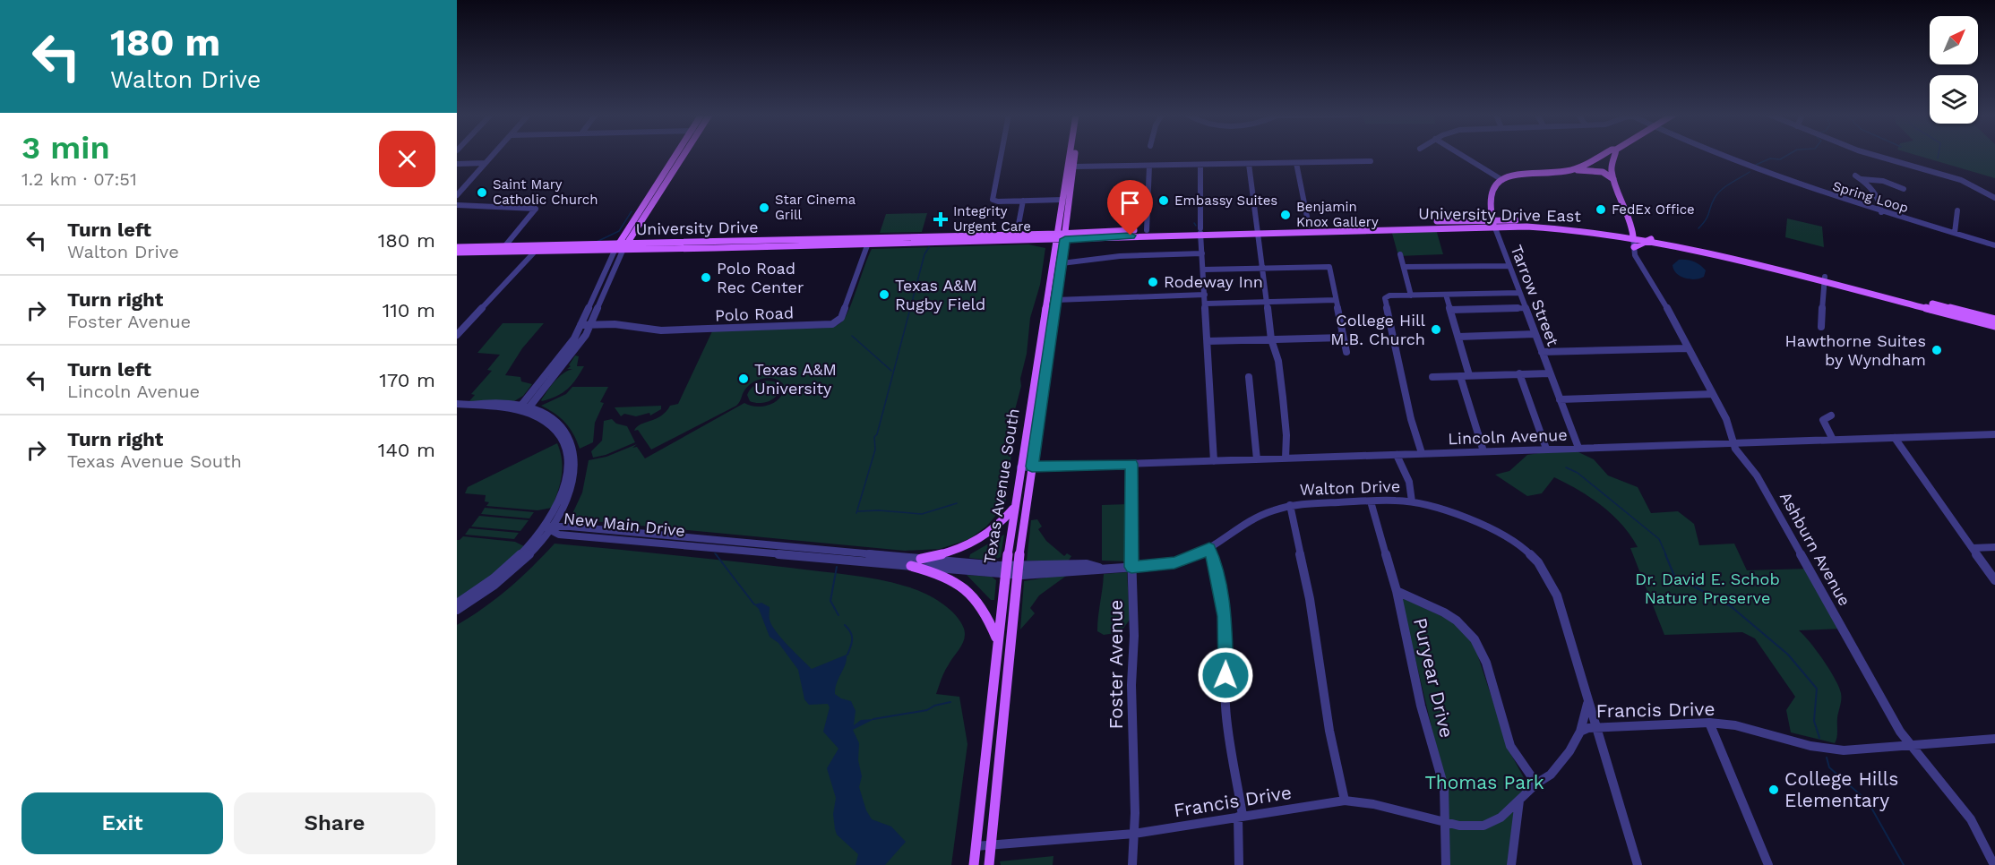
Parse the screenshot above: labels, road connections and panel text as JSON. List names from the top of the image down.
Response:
{
  "streets": {
    "main road": [
      "University Drive East",
      "University Drive",
      "Tarrow Street",
      "Texas Avenue South"
    ],
    "street": [
      "Spring Loop",
      "Polo Road",
      "Lincoln Avenue",
      "Walton Drive",
      "New Main Drive",
      "Ashburn Avenue",
      "Foster Avenue",
      "Puryear Drive",
      "Francis Drive"
    ]
  },
  "crossings": [
    ["University Drive East", "University Drive"],
    ["University Drive East", "Tarrow Street"],
    ["University Drive East", "Texas Avenue South"],
    ["University Drive East", "Ashburn Avenue"],
    ["University Drive", "Polo Road"],
    ["University Drive", "Texas Avenue South"],
    ["Tarrow Street", "Lincoln Avenue"],
    ["Lincoln Avenue", "Texas Avenue South"],
    ["Lincoln Avenue", "Ashburn Avenue"],
    ["Lincoln Avenue", "Foster Avenue"],
    ["Texas Avenue South", "Walton Drive"],
    ["Texas Avenue South", "New Main Drive"],
    ["Texas Avenue South", "Francis Drive"],
    ["Walton Drive", "New Main Drive"],
    ["Walton Drive", "Foster Avenue"],
    ["Walton Drive", "Puryear Drive"],
    ["Walton Drive", "Francis Drive"],
    ["Ashburn Avenue", "Francis Drive"],
    ["Foster Avenue", "Francis Drive"],
    ["Puryear Drive", "Francis Drive"]
  ],
  "parks": ["Dr. David E. Schob Nature Preserve", "Thomas Park"],
  "places": {
    "other": [
      "Saint Mary Catholic Church",
      "Embassy Suites",
      "Star Cinema Grill",
      "FedEx Office",
      "Benjamin Knox Gallery",
      "Polo Road Rec Center",
      "Rodeway Inn",
      "Texas A&M Rugby Field",
      "College Hill M.B. Church",
      "Hawthorne Suites by Wyndham",
      "Texas A&M University",
      "College Hills Elementary"
    ],
    "health": ["Integrity Urgent Care"]
  },
  "north": "top right",
  "page": {
    "turn": ["180 m", "Walton Drive"],
    "heading": ["3 min", "1.2 km · 07:51"],
    "list": [
      {
        "name": "Turn left",
        "note": "Walton Drive",
        "value": "180 m"
      },
      {
        "name": "Turn right",
        "note": "Foster Avenue",
        "value": "110 m"
      },
      {
        "name": "Turn left",
        "note": "Lincoln Avenue",
        "value": "170 m"
      },
      {
        "name": "Turn right",
        "note": "Texas Avenue South",
        "value": "140 m"
      }
    ],
    "buttons": ["Exit", "Share"]
  }
}
